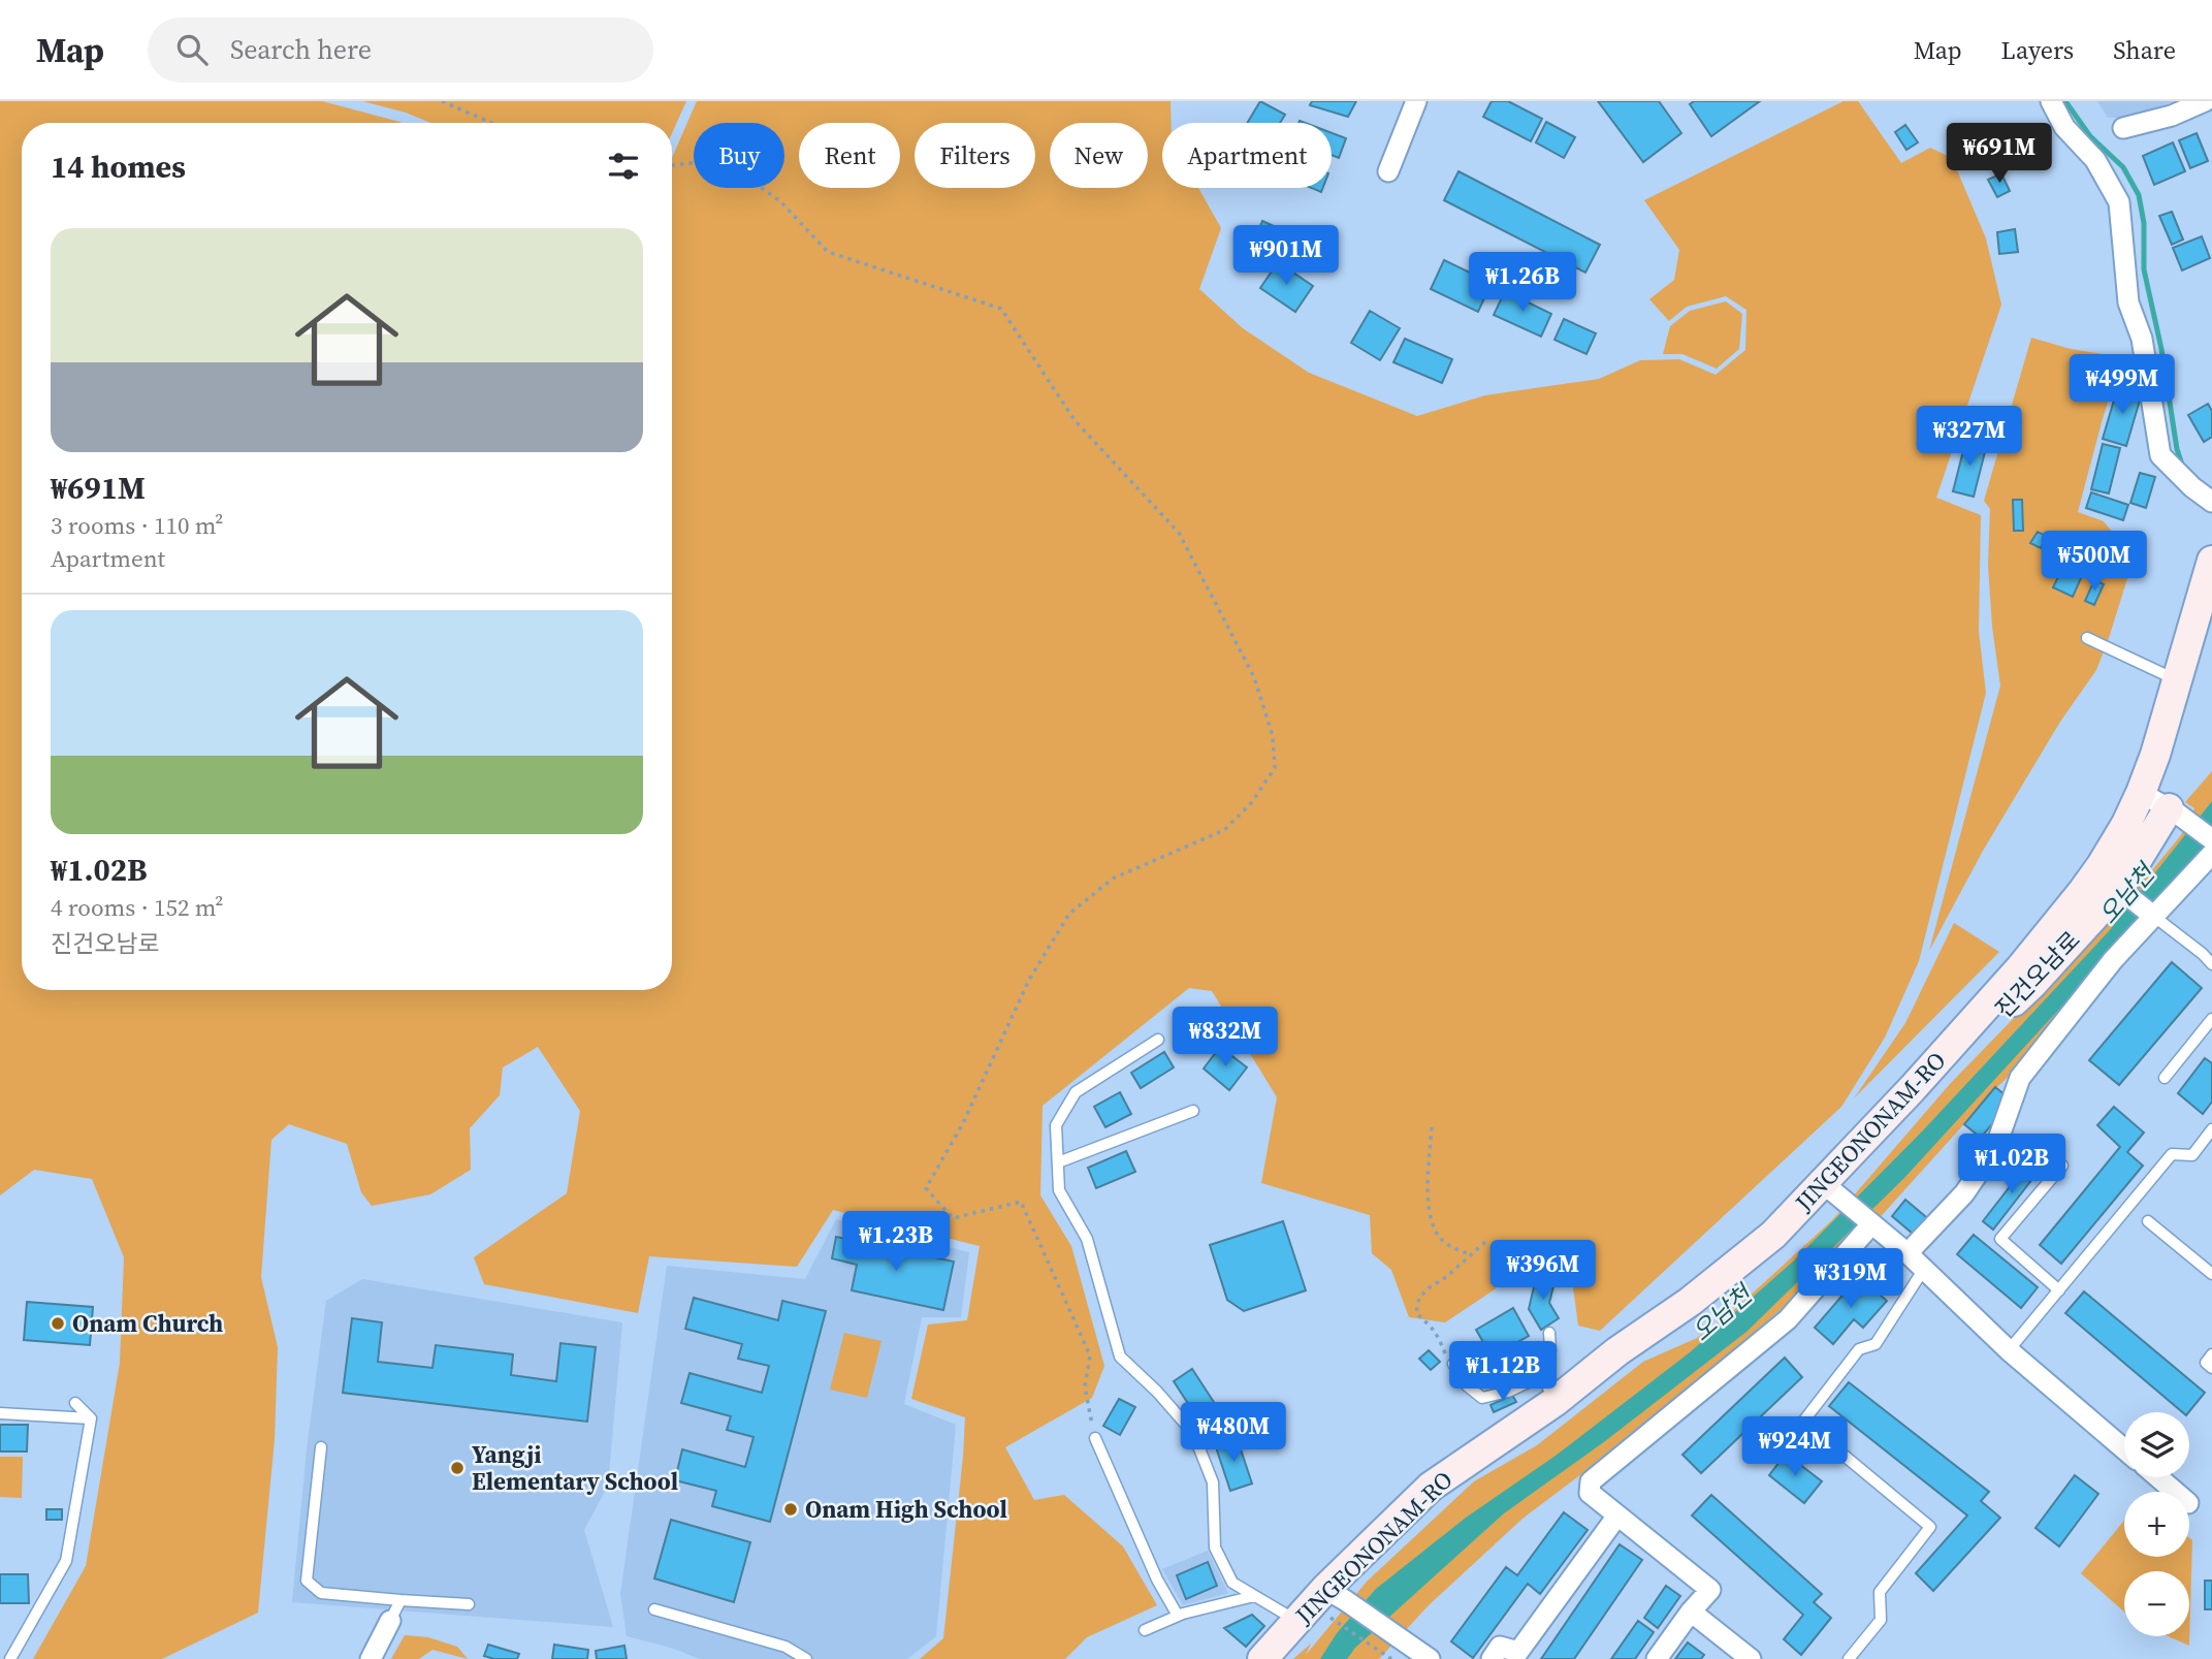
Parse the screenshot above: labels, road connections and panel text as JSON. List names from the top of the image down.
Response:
{
  "streets": {
    "main road": ["진건오남로", "JINGEONONAM-RO"]
  },
  "crossings": [
    ["진건오남로", "JINGEONONAM-RO"]
  ],
  "water": ["오남천"],
  "places": ["Onam Church", "Yangji Elementary School", "Onam High School"],
  "page": {
    "header": "Map",
    "search": "Search here",
    "nav": ["Map", "Layers", "Share"],
    "price": [
      "₩691M",
      "₩901M",
      "₩1.26B",
      "₩499M",
      "₩327M",
      "₩500M",
      "₩832M",
      "₩1.02B",
      "₩1.23B",
      "₩396M",
      "₩319M",
      "₩1.12B",
      "₩480M",
      "₩924M"
    ],
    "chip": [
      "Buy",
      "Rent",
      "Filters",
      "New",
      "Apartment"
    ],
    "heading": "14 homes",
    "list": [
      {
        "name": "₩691M",
        "note": "3 rooms · 110 m² · Apartment"
      },
      {
        "name": "₩1.02B",
        "note": "4 rooms · 152 m² · 진건오남로"
      }
    ],
    "map_buttons": ["+", "−"]
  }
}
